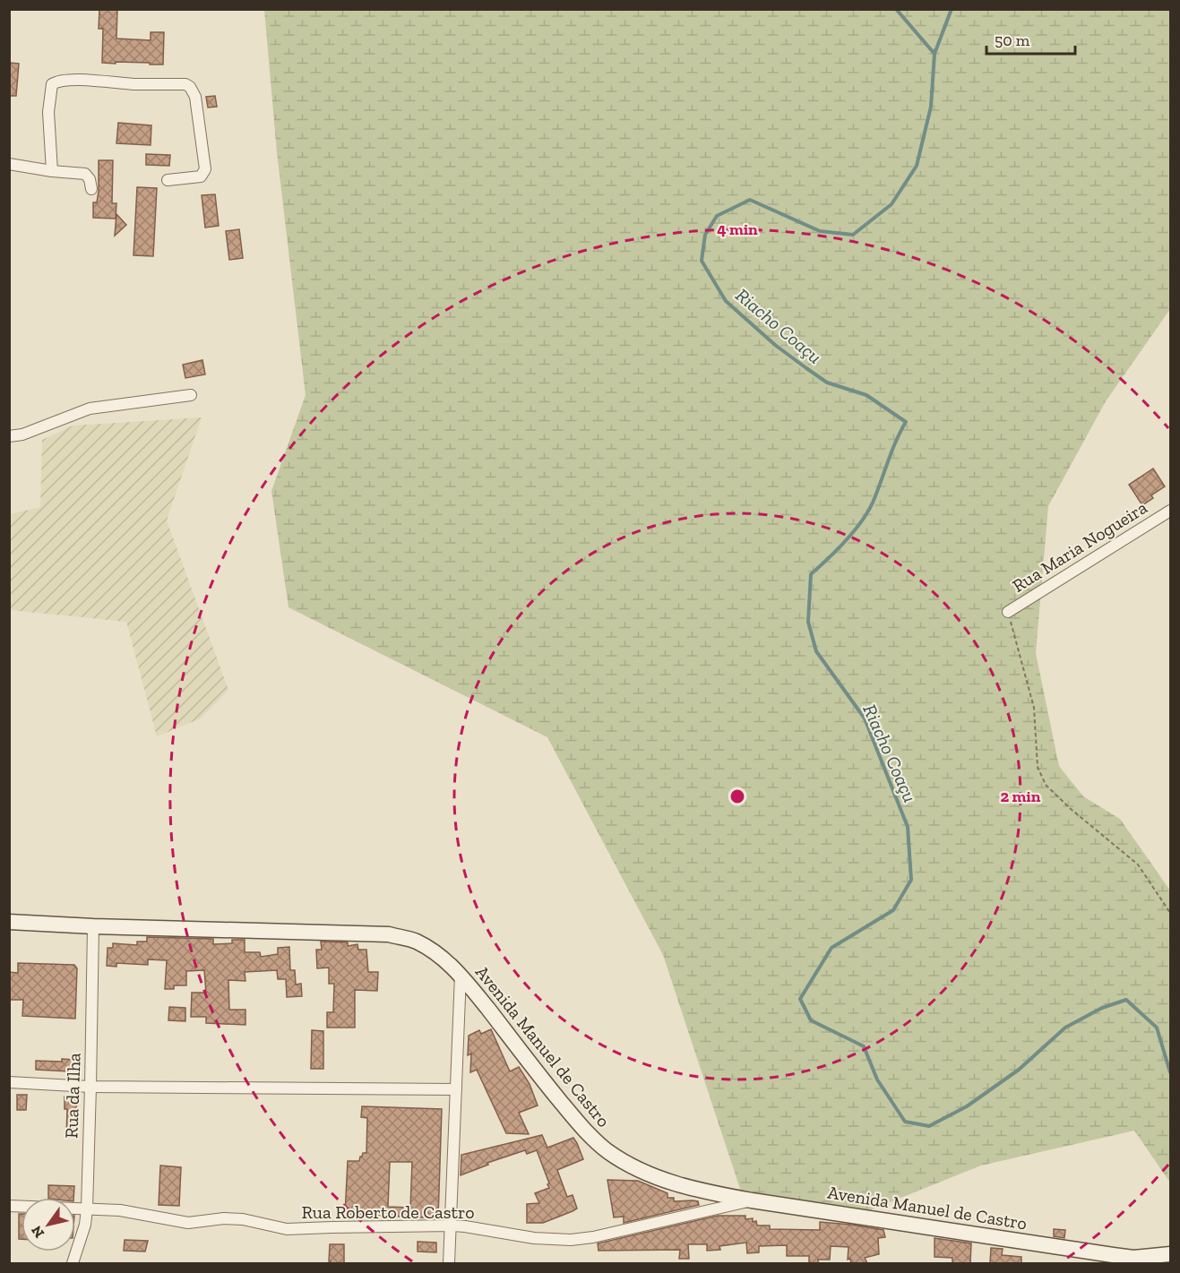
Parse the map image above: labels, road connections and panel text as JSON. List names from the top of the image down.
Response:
{
  "streets": {
    "street": [
      "Rua Maria Nogueira",
      "Avenida Manuel de Castro",
      "Rua da Ilha",
      "Rua Roberto de Castro"
    ]
  },
  "crossings": [
    ["Avenida Manuel de Castro", "Rua da Ilha"],
    ["Avenida Manuel de Castro", "Rua Roberto de Castro"],
    ["Rua da Ilha", "Rua Roberto de Castro"]
  ],
  "water": ["Riacho Coaçu"],
  "scale_bar": "50 m",
  "north": "bottom left",
  "rings": ["4 min", "2 min"]
}
